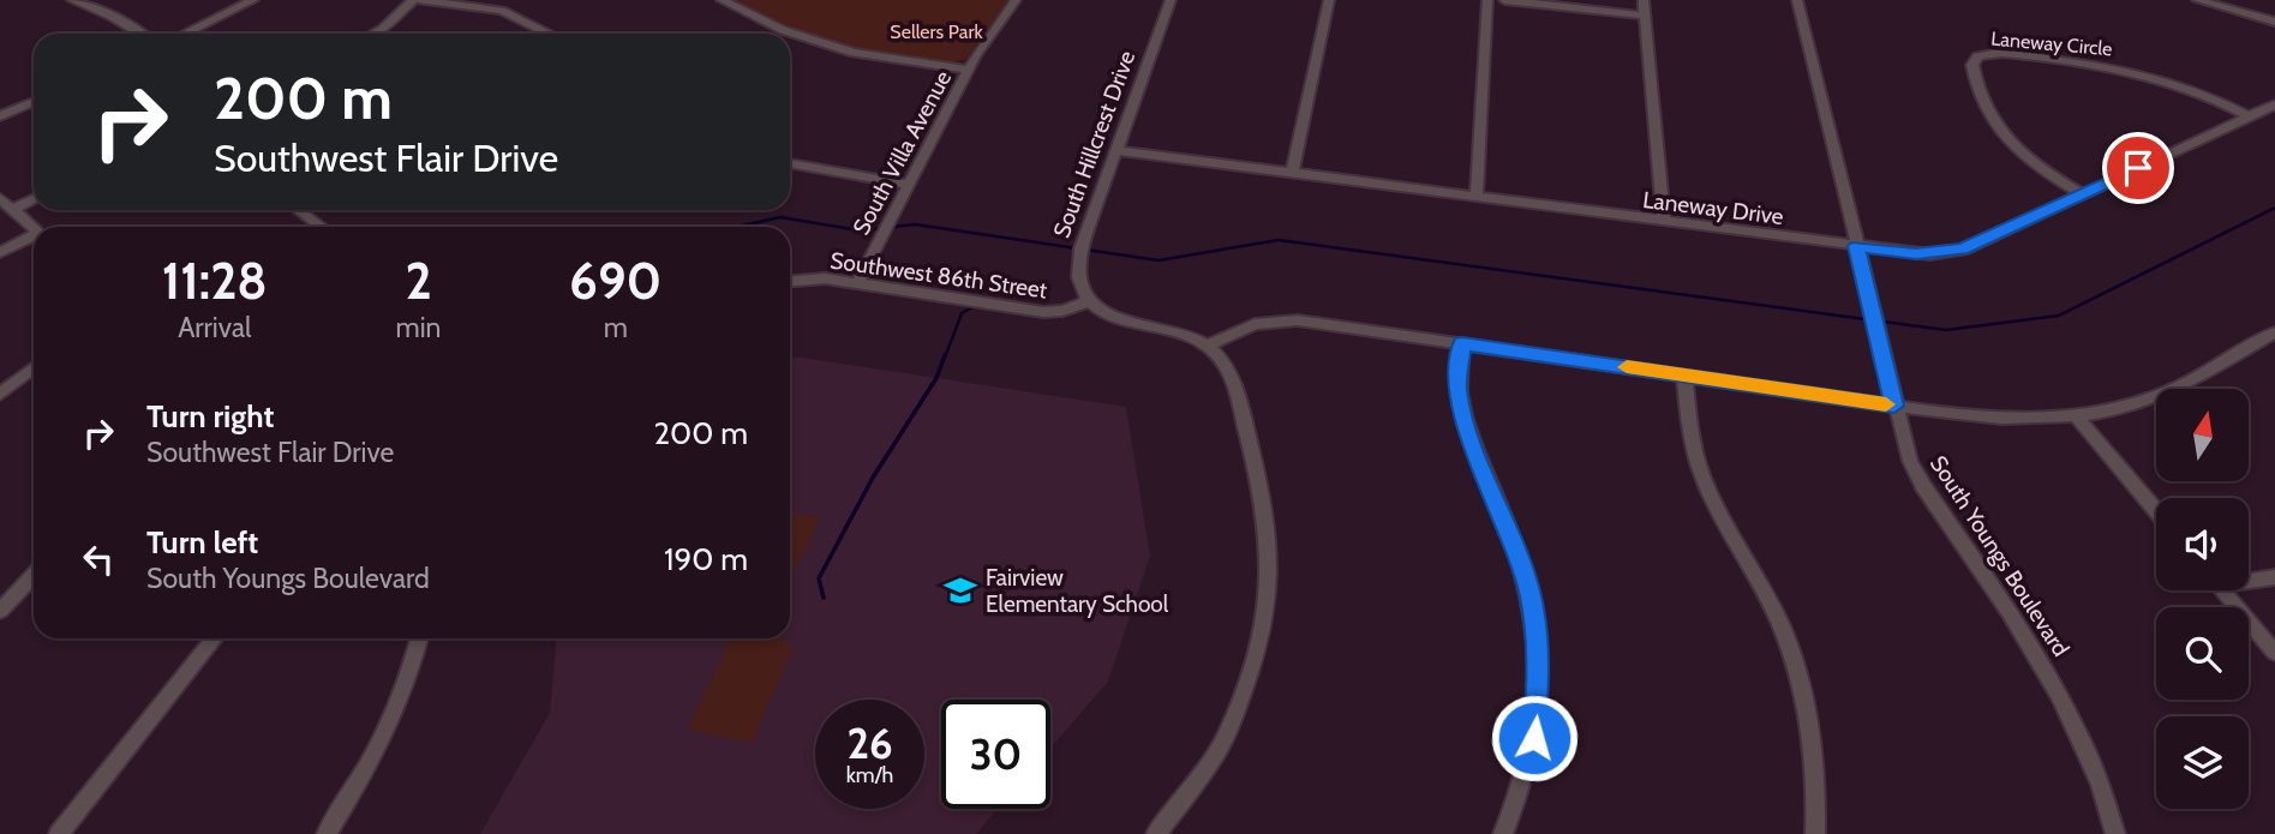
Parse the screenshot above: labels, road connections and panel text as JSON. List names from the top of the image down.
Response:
{
  "streets": {
    "street": [
      "Laneway Circle",
      "South Hillcrest Drive",
      "South Villa Avenue",
      "Laneway Drive",
      "Southwest 86th Street",
      "South Youngs Boulevard"
    ]
  },
  "crossings": [
    ["Laneway Circle", "Laneway Drive"],
    ["South Hillcrest Drive", "Laneway Drive"],
    ["South Hillcrest Drive", "Southwest 86th Street"],
    ["South Villa Avenue", "Southwest 86th Street"],
    ["Laneway Drive", "South Youngs Boulevard"]
  ],
  "parks": ["Sellers Park"],
  "places": {
    "school or university": ["Fairview Elementary School"]
  },
  "north": "top",
  "page": {
    "turn": ["200 m", "Southwest Flair Drive"],
    "eta": [
      "11:28",
      "Arrival",
      "2",
      "min",
      "690",
      "m"
    ],
    "list": [
      {
        "name": "Turn right",
        "note": "Southwest Flair Drive",
        "value": "200 m"
      },
      {
        "name": "Turn left",
        "note": "South Youngs Boulevard",
        "value": "190 m"
      }
    ],
    "speed": "26 km/h",
    "limit": "30"
  }
}
